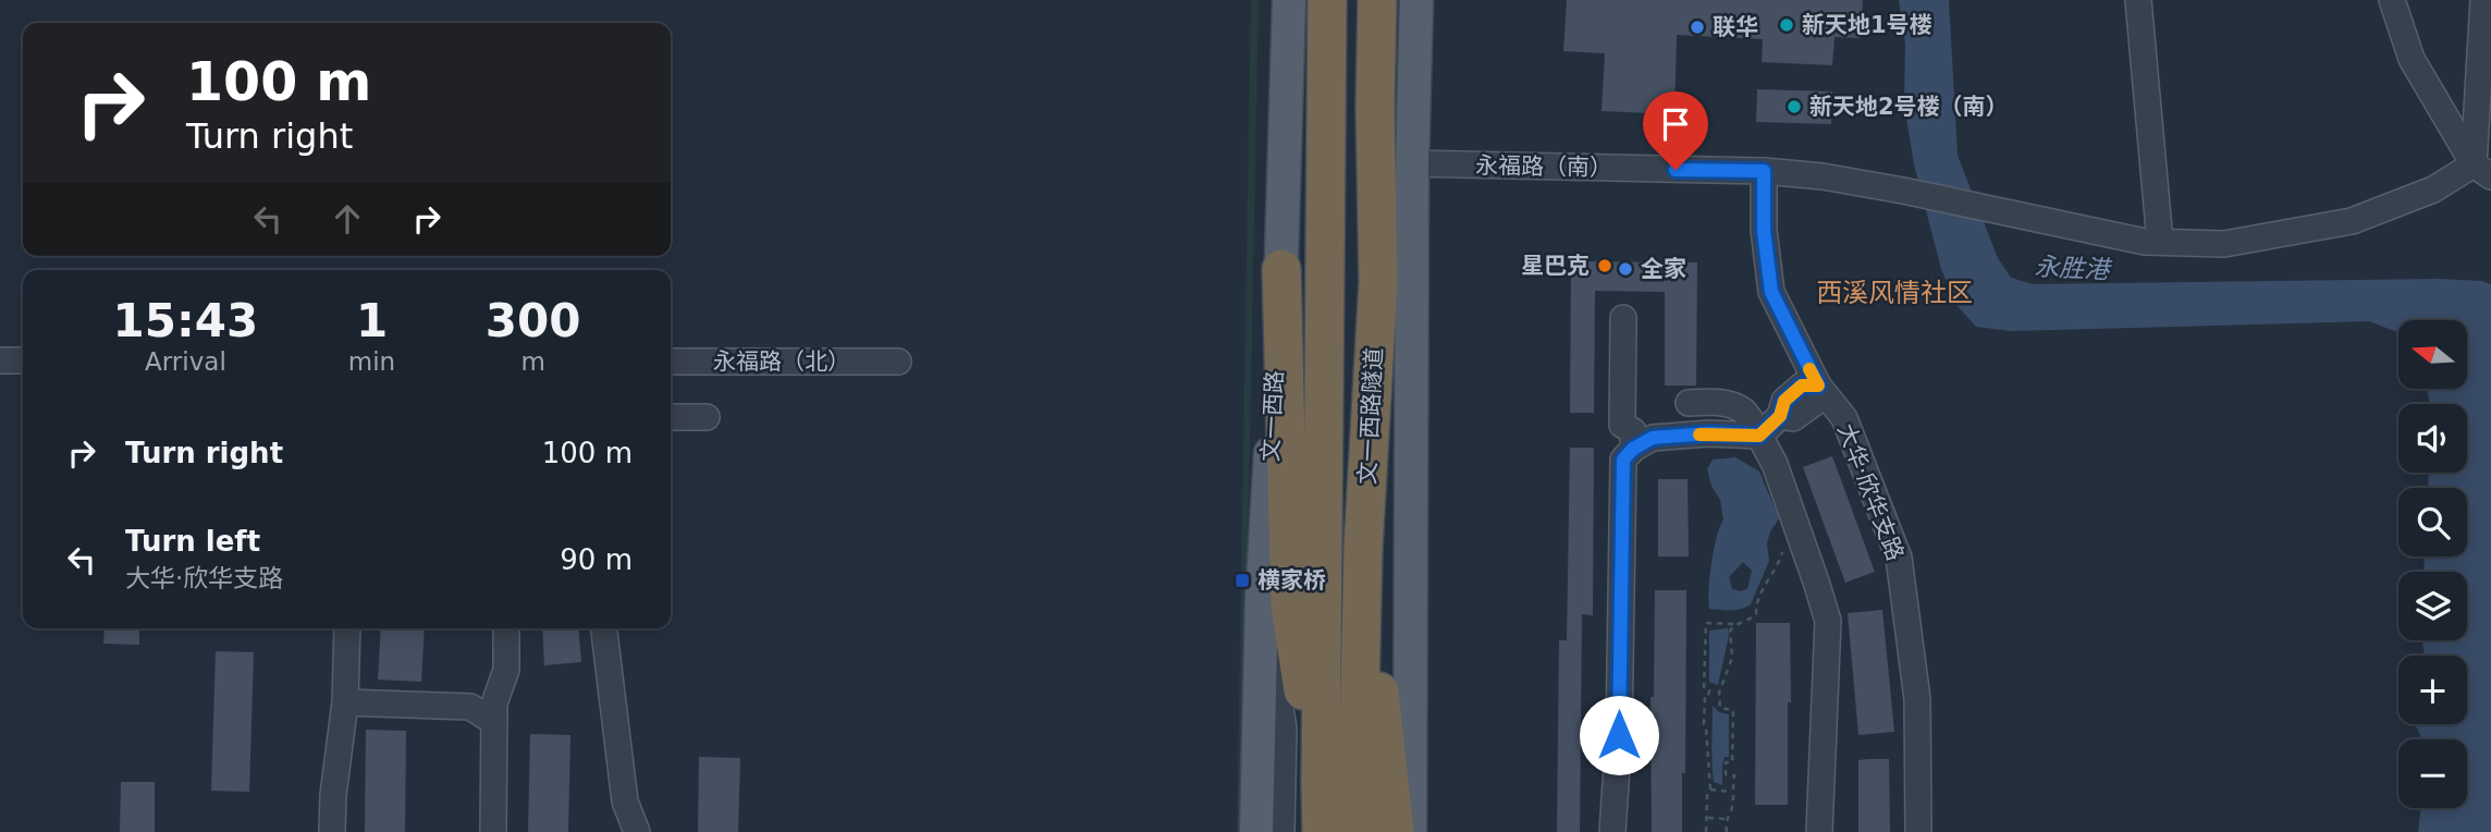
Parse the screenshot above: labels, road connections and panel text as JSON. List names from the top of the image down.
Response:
{
  "streets": {
    "highway": ["文一西路隧道"],
    "main road": ["文一西路"],
    "street": ["永福路（南）", "永福路（北）", "大华·欣华支路"]
  },
  "crossings": [
    ["永福路（南）", "大华·欣华支路"]
  ],
  "districts": ["西溪风情社区"],
  "water": ["永胜港"],
  "places": {
    "other": [
      "新天地1号楼",
      "联华",
      "新天地2号楼（南）",
      "星巴克",
      "全家"
    ],
    "transit": ["横家桥"]
  },
  "north": "left",
  "page": {
    "turn": ["100 m", "Turn right"],
    "eta": [
      "15:43",
      "Arrival",
      "1",
      "min",
      "300",
      "m"
    ],
    "map_buttons": ["+", "−"],
    "list": [
      {
        "name": "Turn right",
        "value": "100 m"
      },
      {
        "name": "Turn left",
        "note": "大华·欣华支路",
        "value": "90 m"
      }
    ]
  }
}
